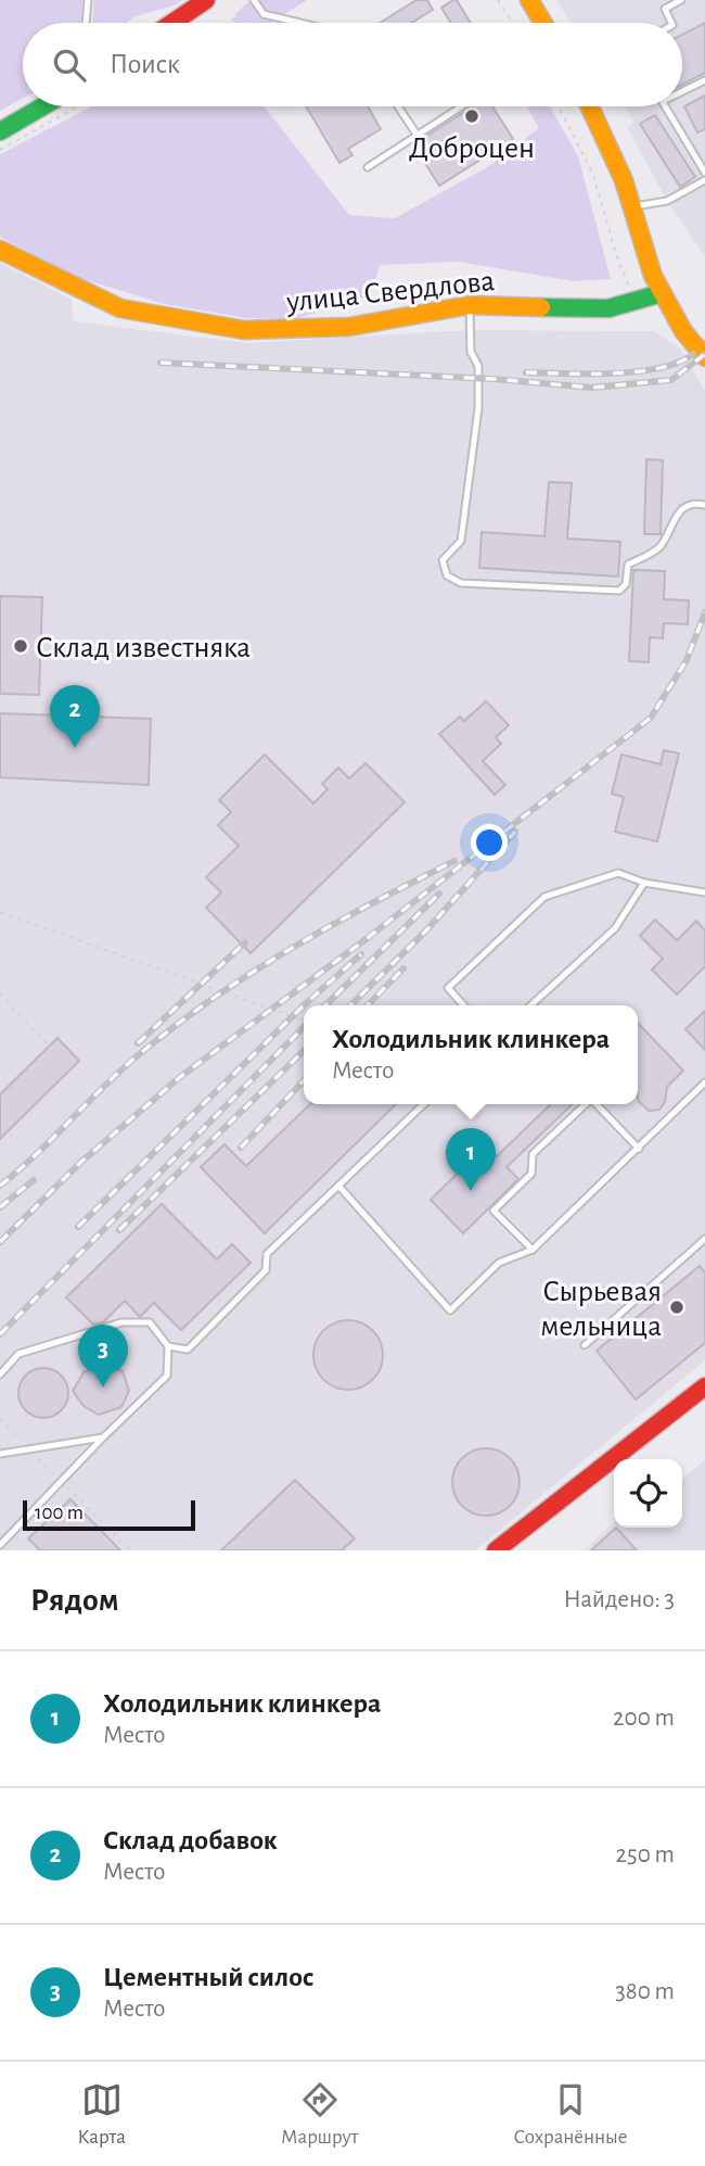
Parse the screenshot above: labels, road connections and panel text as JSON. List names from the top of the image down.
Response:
{
  "streets": {
    "street": ["улица Свердлова"]
  },
  "places": ["Доброцен", "Склад известняка", "Сырьевая мельница"],
  "scale_bar": "100 m",
  "page": {
    "search": "Поиск",
    "pins": ["2", "1", "3"],
    "popup": ["Холодильник клинкера", "Место"],
    "scale": "100 m",
    "heading": ["Рядом", "Найдено: 3"],
    "list": [
      {
        "mark": "1",
        "name": "Холодильник клинкера",
        "note": "Место",
        "value": "200 m"
      },
      {
        "mark": "2",
        "name": "Склад добавок",
        "note": "Место",
        "value": "250 m"
      },
      {
        "mark": "3",
        "name": "Цементный силос",
        "note": "Место",
        "value": "380 m"
      }
    ],
    "nav": ["Карта", "Маршрут", "Сохранённые"]
  }
}
